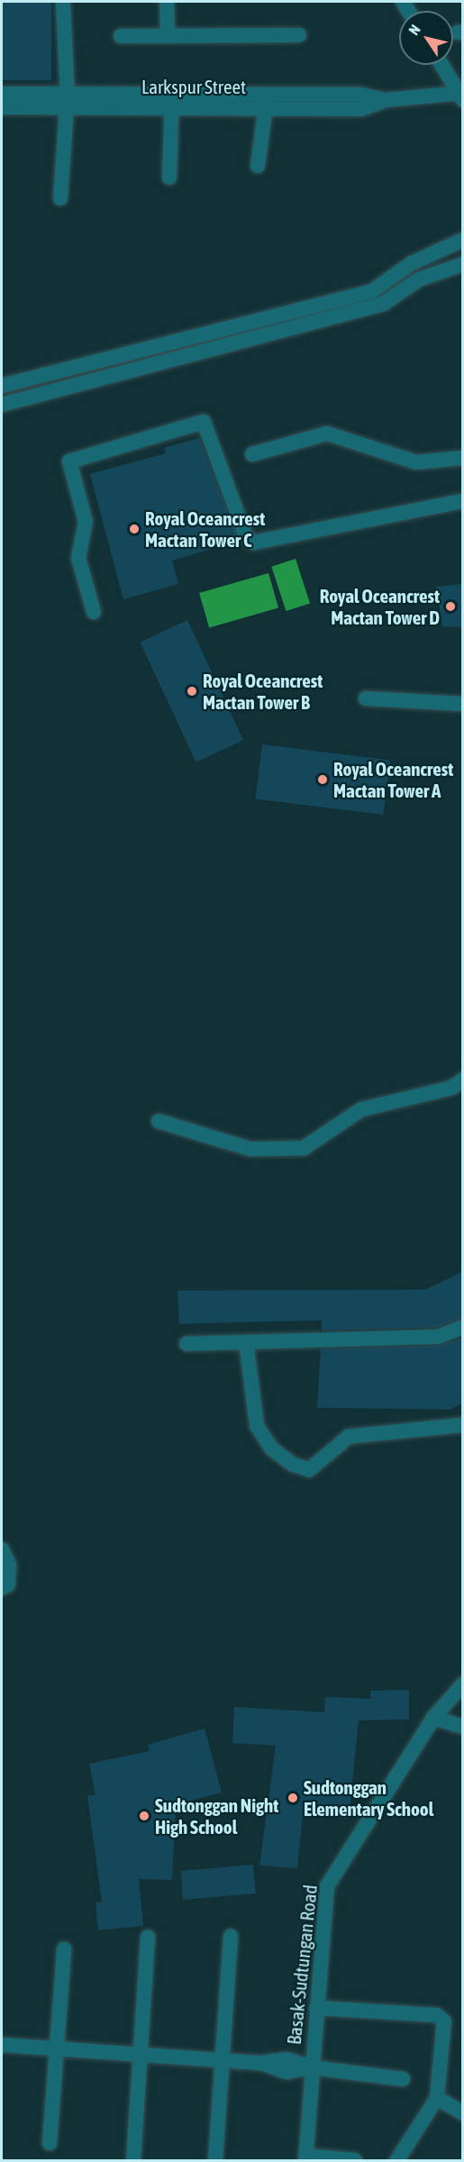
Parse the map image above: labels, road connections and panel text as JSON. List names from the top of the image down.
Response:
{
  "streets": {
    "street": ["Larkspur Street", "Basak-Sudtungan Road"]
  },
  "places": [
    "Royal Oceancrest Mactan Tower C",
    "Royal Oceancrest Mactan Tower D",
    "Royal Oceancrest Mactan Tower B",
    "Royal Oceancrest Mactan Tower A",
    "Sudtonggan Elementary School",
    "Sudtonggan Night High School"
  ],
  "north": "top left"
}
